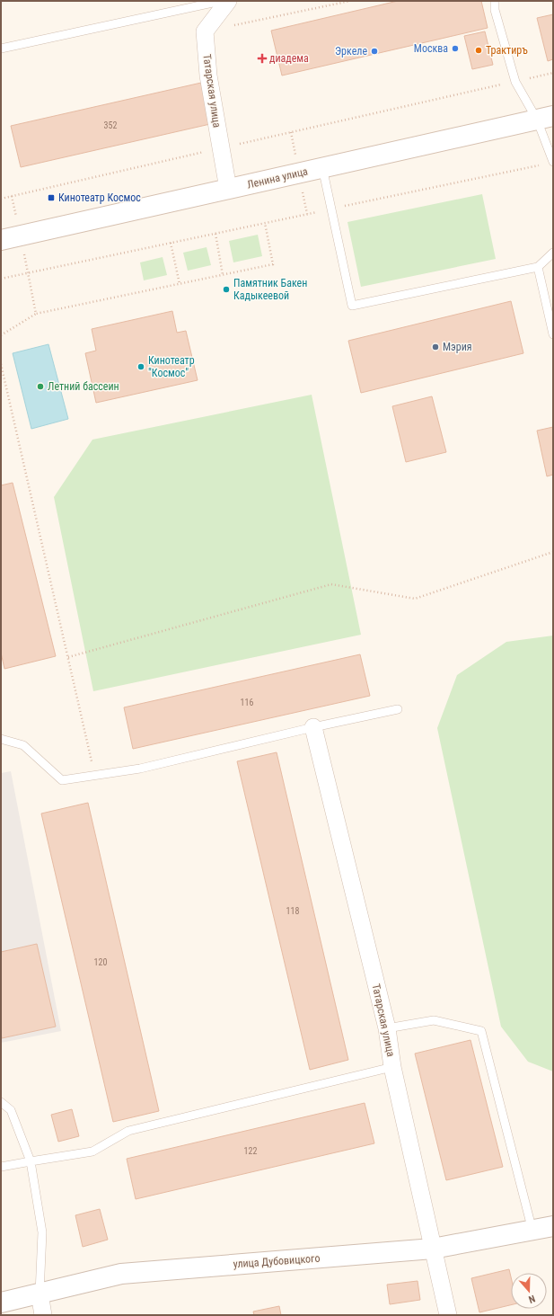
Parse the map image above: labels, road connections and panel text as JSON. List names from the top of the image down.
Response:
{
  "streets": {
    "street": ["Татарская улица", "Ленина улица", "улица Дубовицкого"]
  },
  "crossings": [
    ["Татарская улица", "Ленина улица"],
    ["Татарская улица", "улица Дубовицкого"]
  ],
  "places": {
    "other": [
      "Москва",
      "Трактиръ",
      "Эркеле",
      "Памятник Бакен Кадыкеевой",
      "Мэрия",
      "Кинотеатр \"Космос\"",
      "Летний бассеин"
    ],
    "health": ["диадема"],
    "transit": ["Кинотеатр Космос"]
  },
  "house_numbers": [
    "352",
    "116",
    "118",
    "120",
    "122"
  ],
  "north": "bottom"
}
